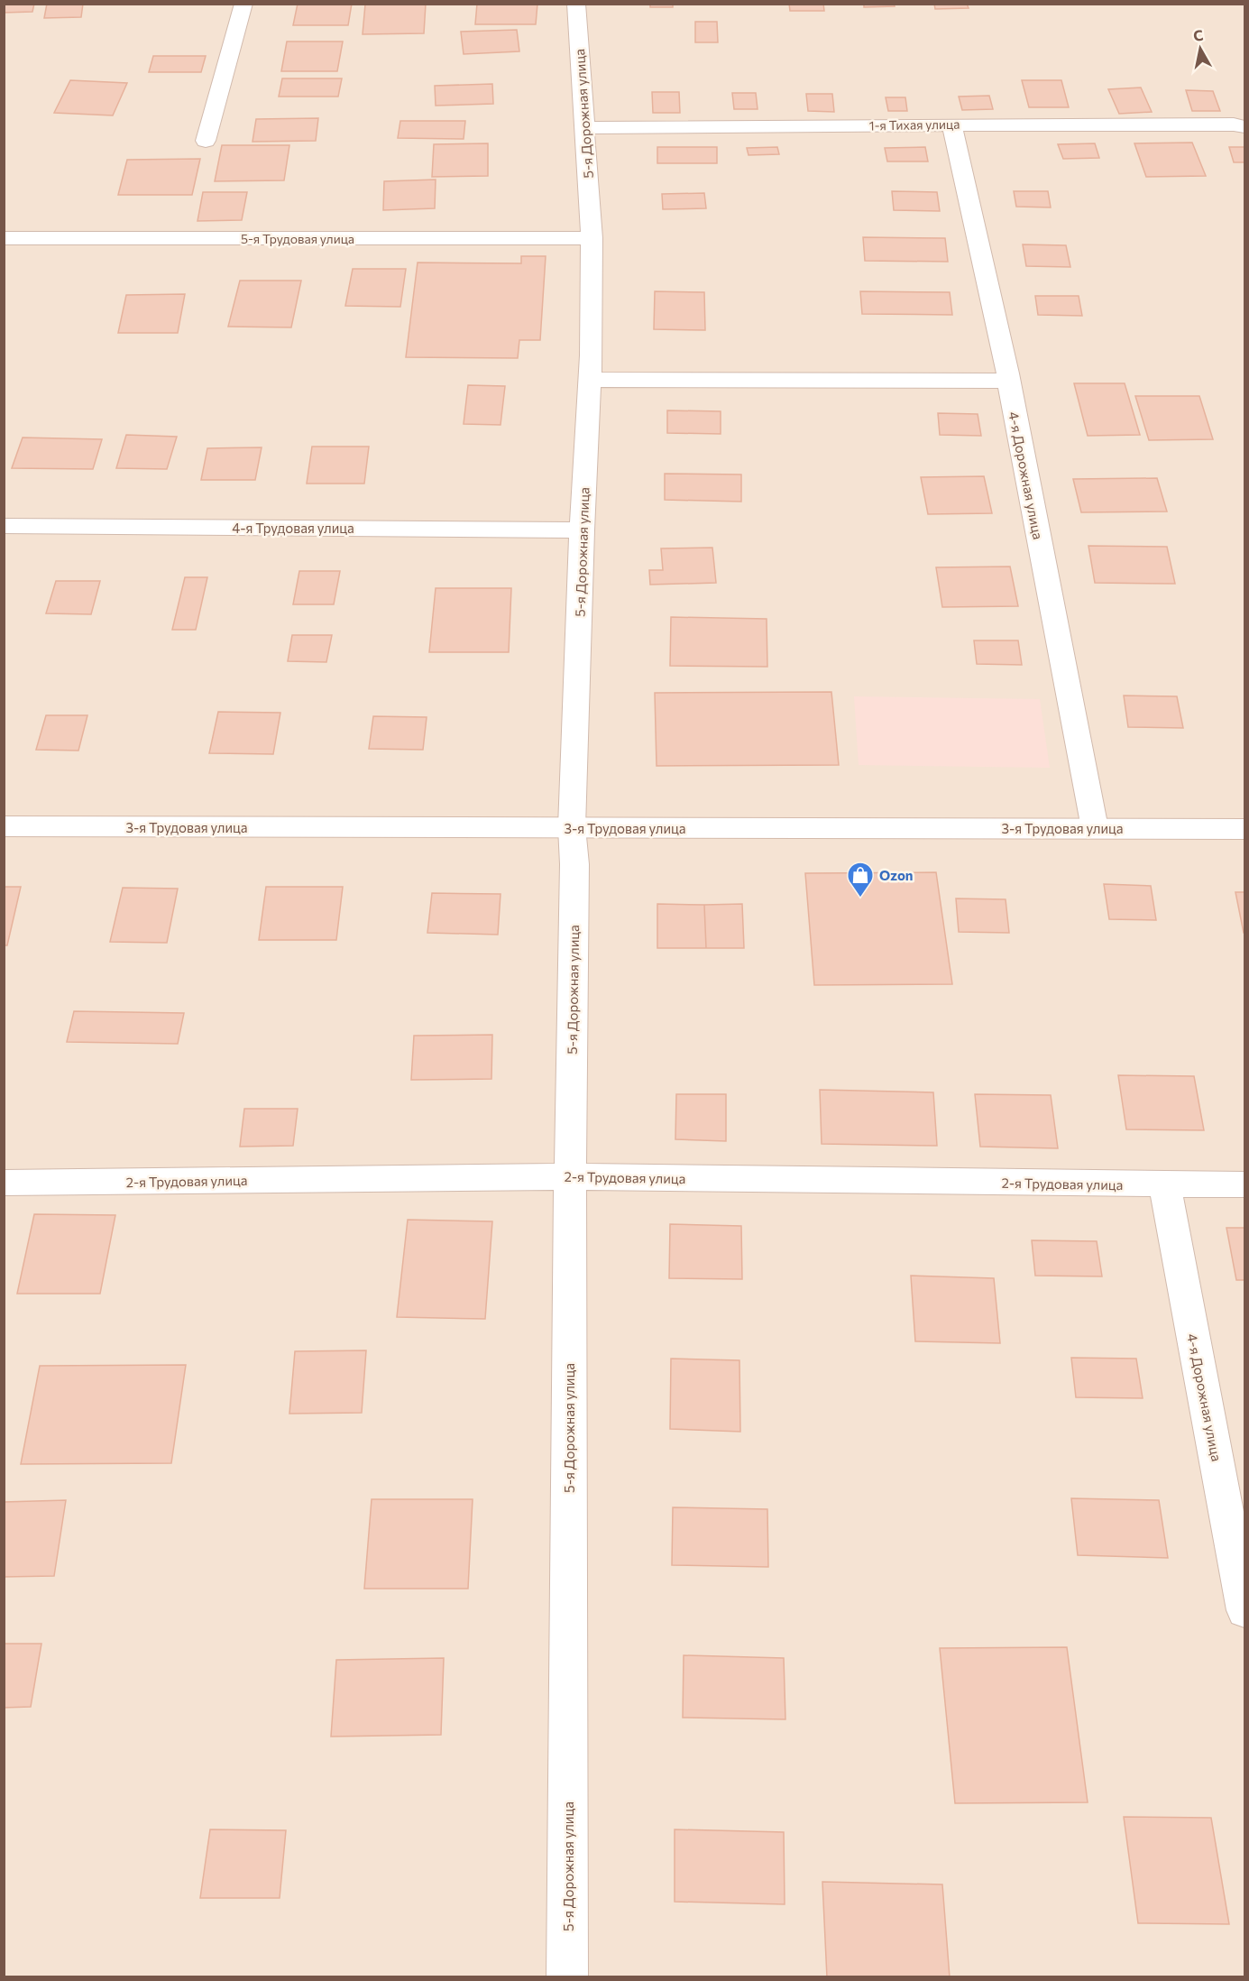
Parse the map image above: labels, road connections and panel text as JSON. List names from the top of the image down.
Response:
{
  "streets": {
    "street": [
      "5-я Дорожная улица",
      "1-я Тихая улица",
      "5-я Трудовая улица",
      "4-я Дорожная улица",
      "4-я Трудовая улица",
      "3-я Трудовая улица",
      "2-я Трудовая улица"
    ]
  },
  "crossings": [
    ["5-я Дорожная улица", "1-я Тихая улица"],
    ["5-я Дорожная улица", "5-я Трудовая улица"],
    ["5-я Дорожная улица", "4-я Трудовая улица"],
    ["5-я Дорожная улица", "3-я Трудовая улица"],
    ["5-я Дорожная улица", "2-я Трудовая улица"],
    ["1-я Тихая улица", "4-я Дорожная улица"],
    ["4-я Дорожная улица", "3-я Трудовая улица"],
    ["4-я Дорожная улица", "2-я Трудовая улица"]
  ],
  "places": {
    "shop": ["Ozon"]
  },
  "north": "top"
}
